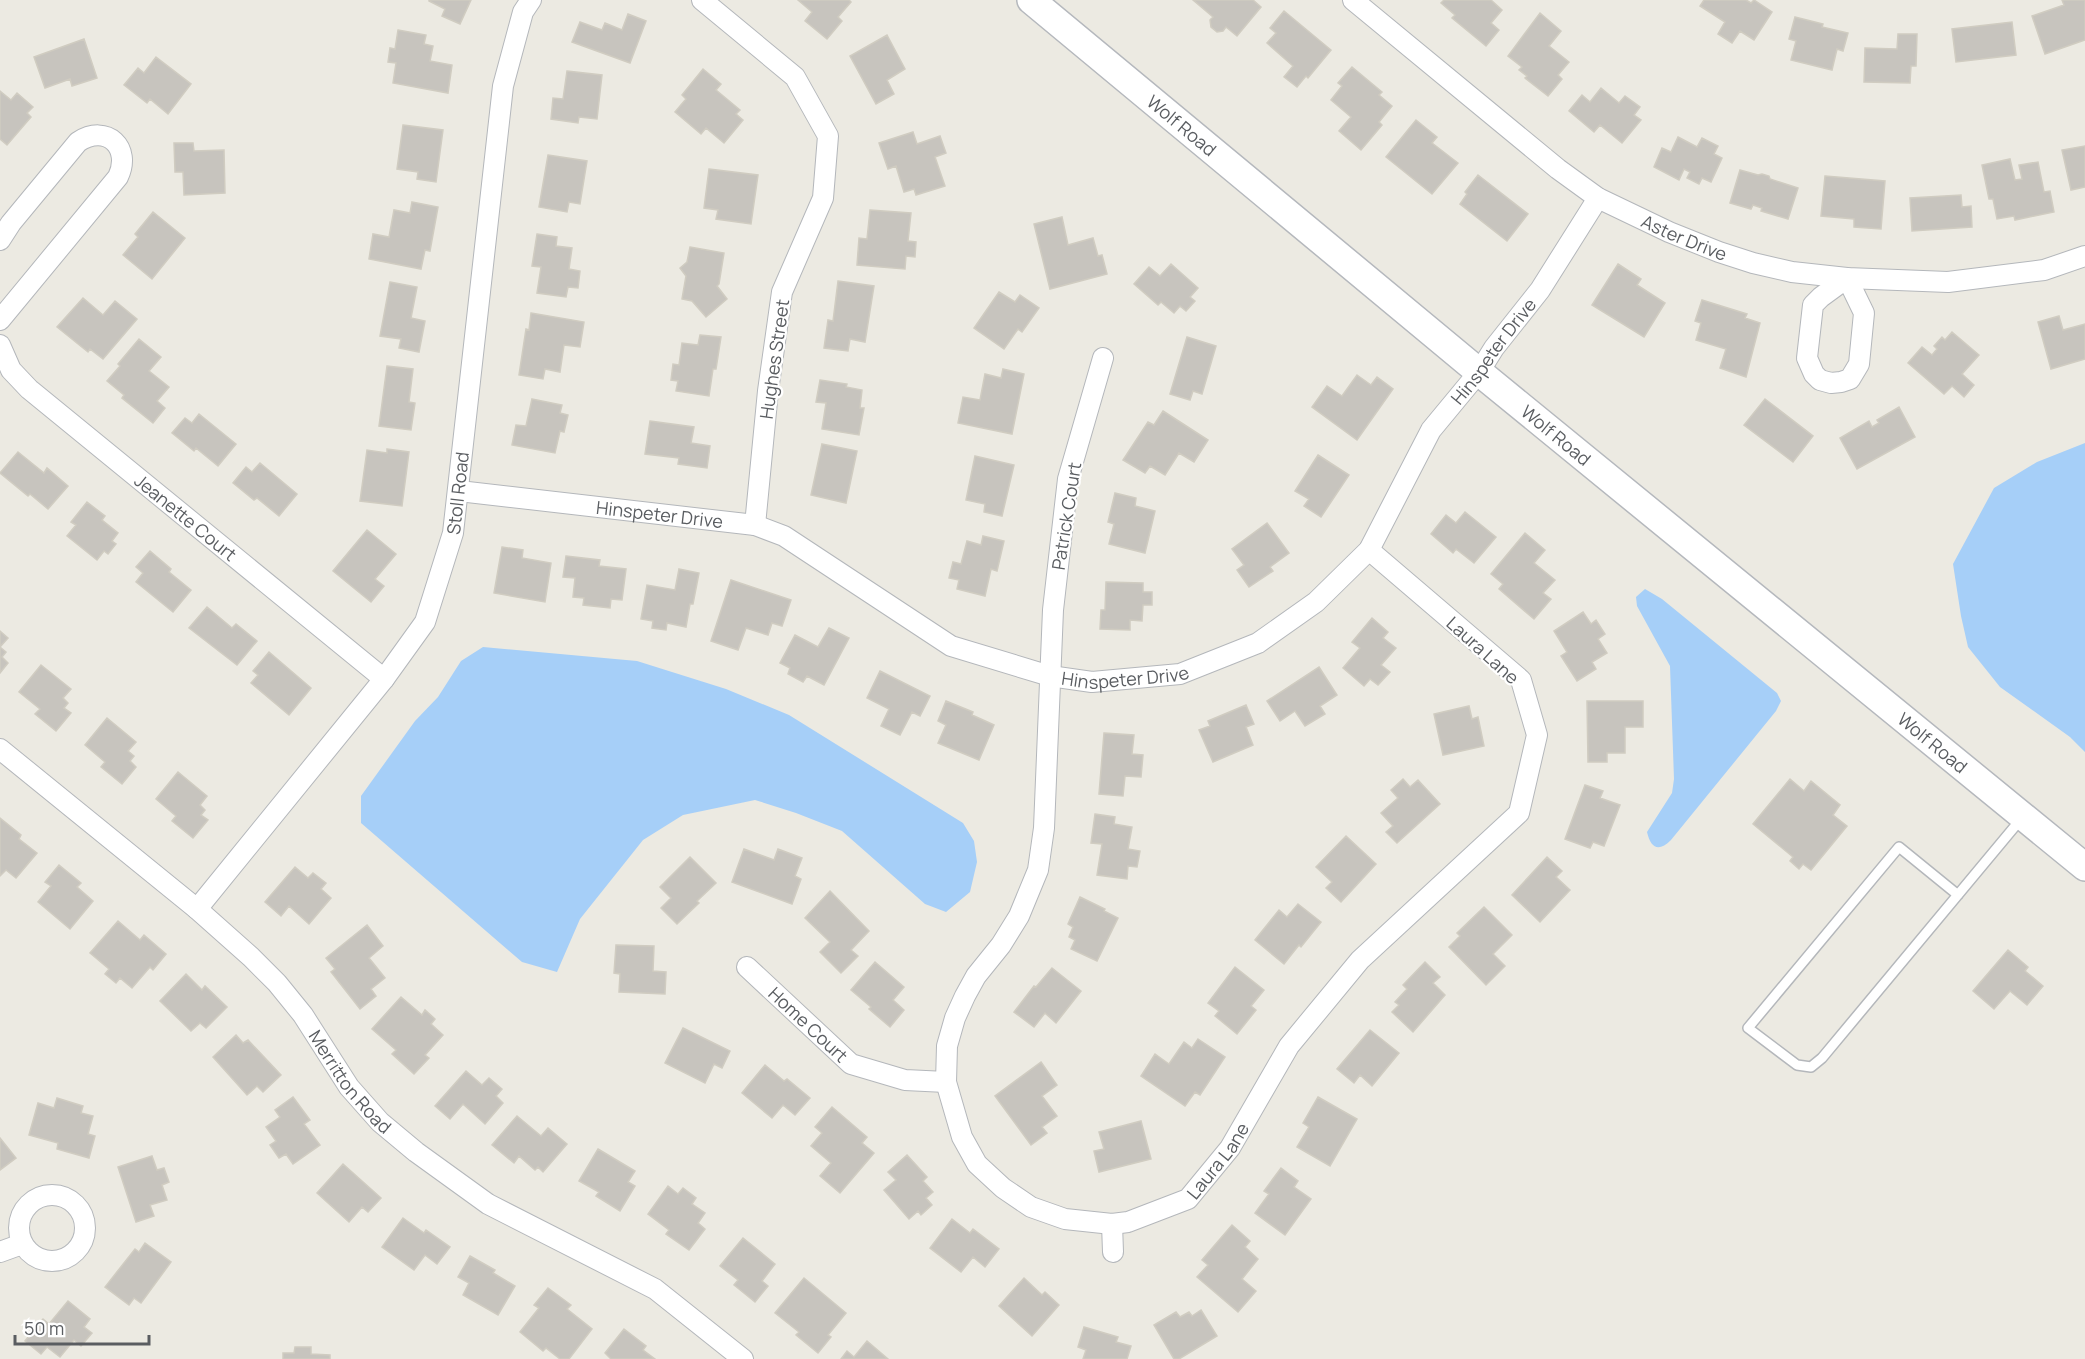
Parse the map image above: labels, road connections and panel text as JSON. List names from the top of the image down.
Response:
{
  "streets": {
    "main road": ["Wolf Road"],
    "street": [
      "Aster Drive",
      "Hinspeter Drive",
      "Hughes Street",
      "Stoll Road",
      "Patrick Court",
      "Jeanette Court",
      "Laura Lane",
      "Home Court",
      "Merritton Road"
    ]
  },
  "crossings": [
    ["Wolf Road", "Hinspeter Drive"],
    ["Aster Drive", "Hinspeter Drive"],
    ["Hinspeter Drive", "Hughes Street"],
    ["Hinspeter Drive", "Stoll Road"],
    ["Hinspeter Drive", "Patrick Court"],
    ["Hinspeter Drive", "Laura Lane"],
    ["Stoll Road", "Jeanette Court"],
    ["Stoll Road", "Merritton Road"],
    ["Patrick Court", "Laura Lane"],
    ["Laura Lane", "Home Court"]
  ],
  "scale_bar": "50 m"
}
